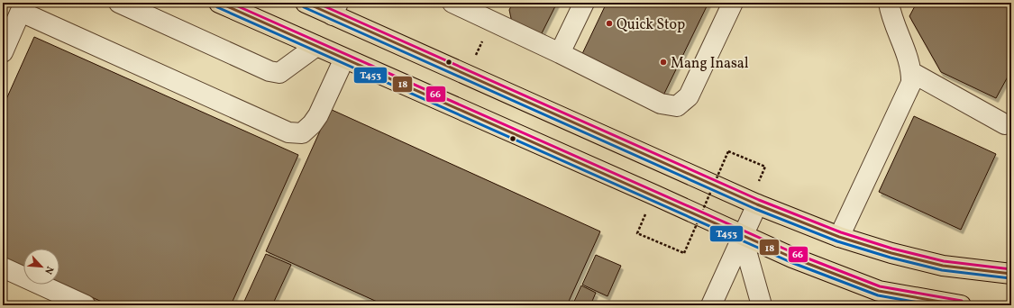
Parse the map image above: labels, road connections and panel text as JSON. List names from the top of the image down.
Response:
{
  "places": ["Quick Stop", "Mang Inasal"],
  "lines": ["transit line 18", "transit line 66", "transit line T453"],
  "north": "bottom right"
}
